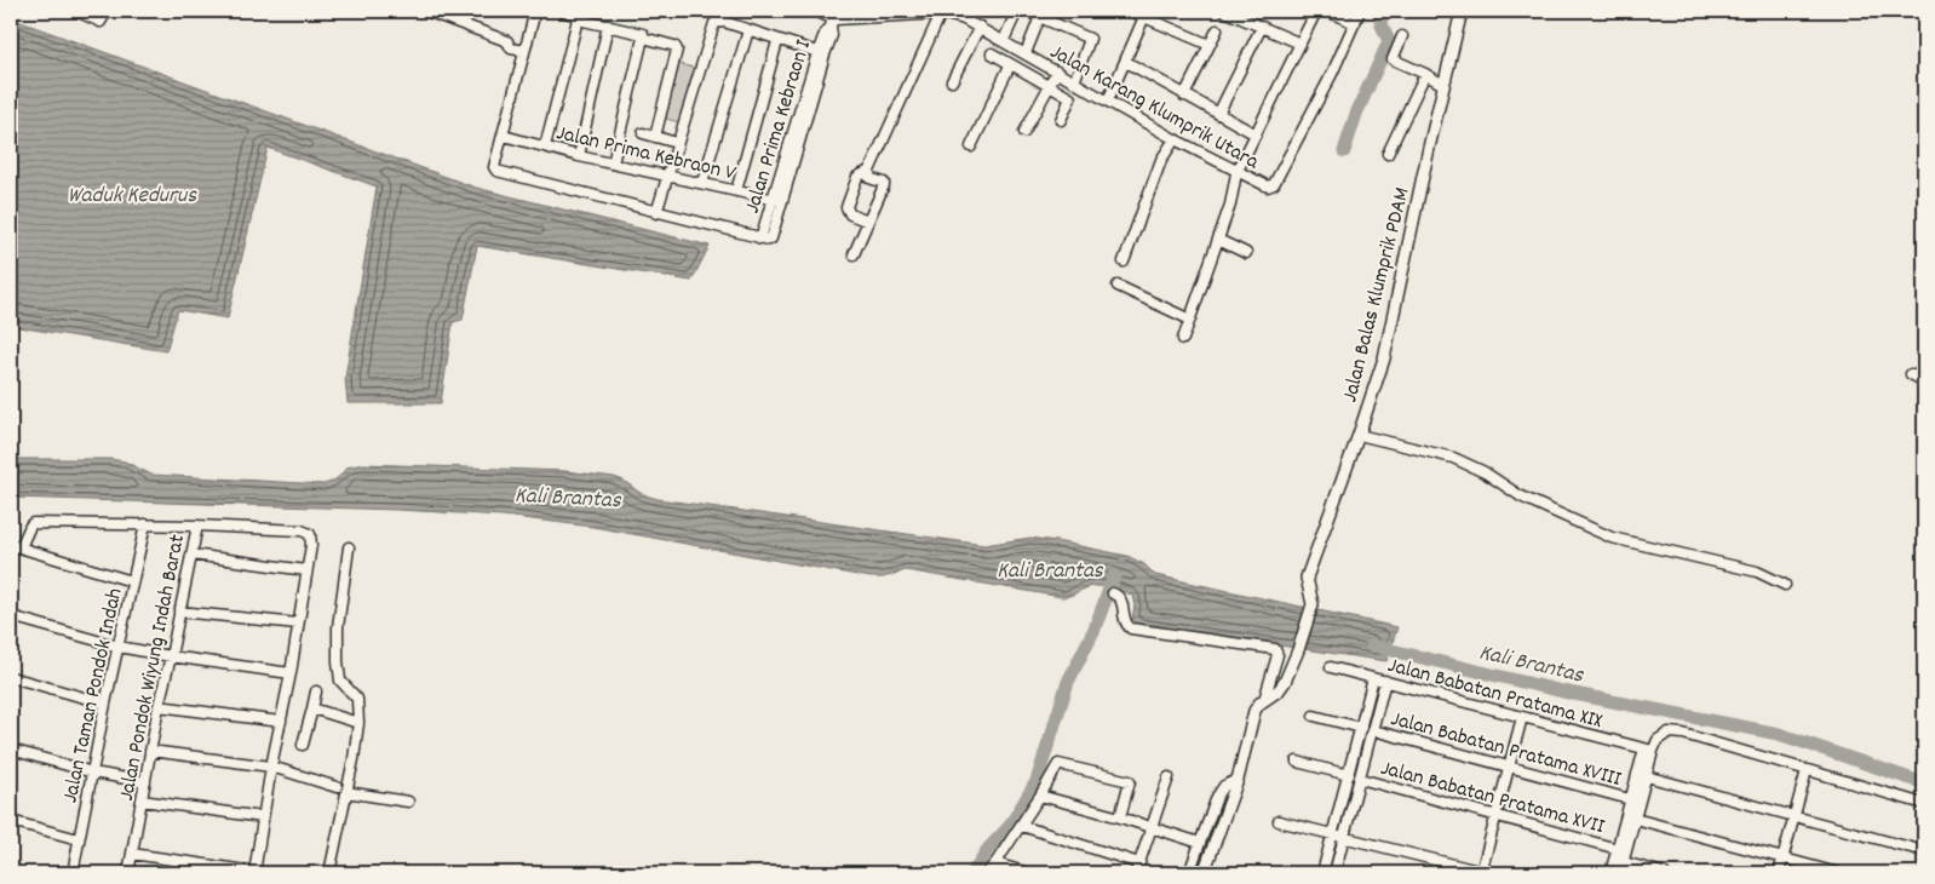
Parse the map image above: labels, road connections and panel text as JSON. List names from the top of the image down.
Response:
{
  "streets": {
    "street": [
      "Jalan Karang Klumprik Utara",
      "Jalan Prima Kebraon I",
      "Jalan Prima Kebraon V",
      "Jalan Balas Klumprik PDAM",
      "Jalan Pondok Wiyung Indah Barat",
      "Jalan Babatan Pratama XIX",
      "Jalan Taman Pondok Indah",
      "Jalan Babatan Pratama XVIII",
      "Jalan Babatan Pratama XVII"
    ]
  },
  "crossings": [
    ["Jalan Karang Klumprik Utara", "Jalan Prima Kebraon I"],
    ["Jalan Prima Kebraon I", "Jalan Prima Kebraon V"]
  ],
  "water": ["Waduk Kedurus", "Kali Brantas"]
}
